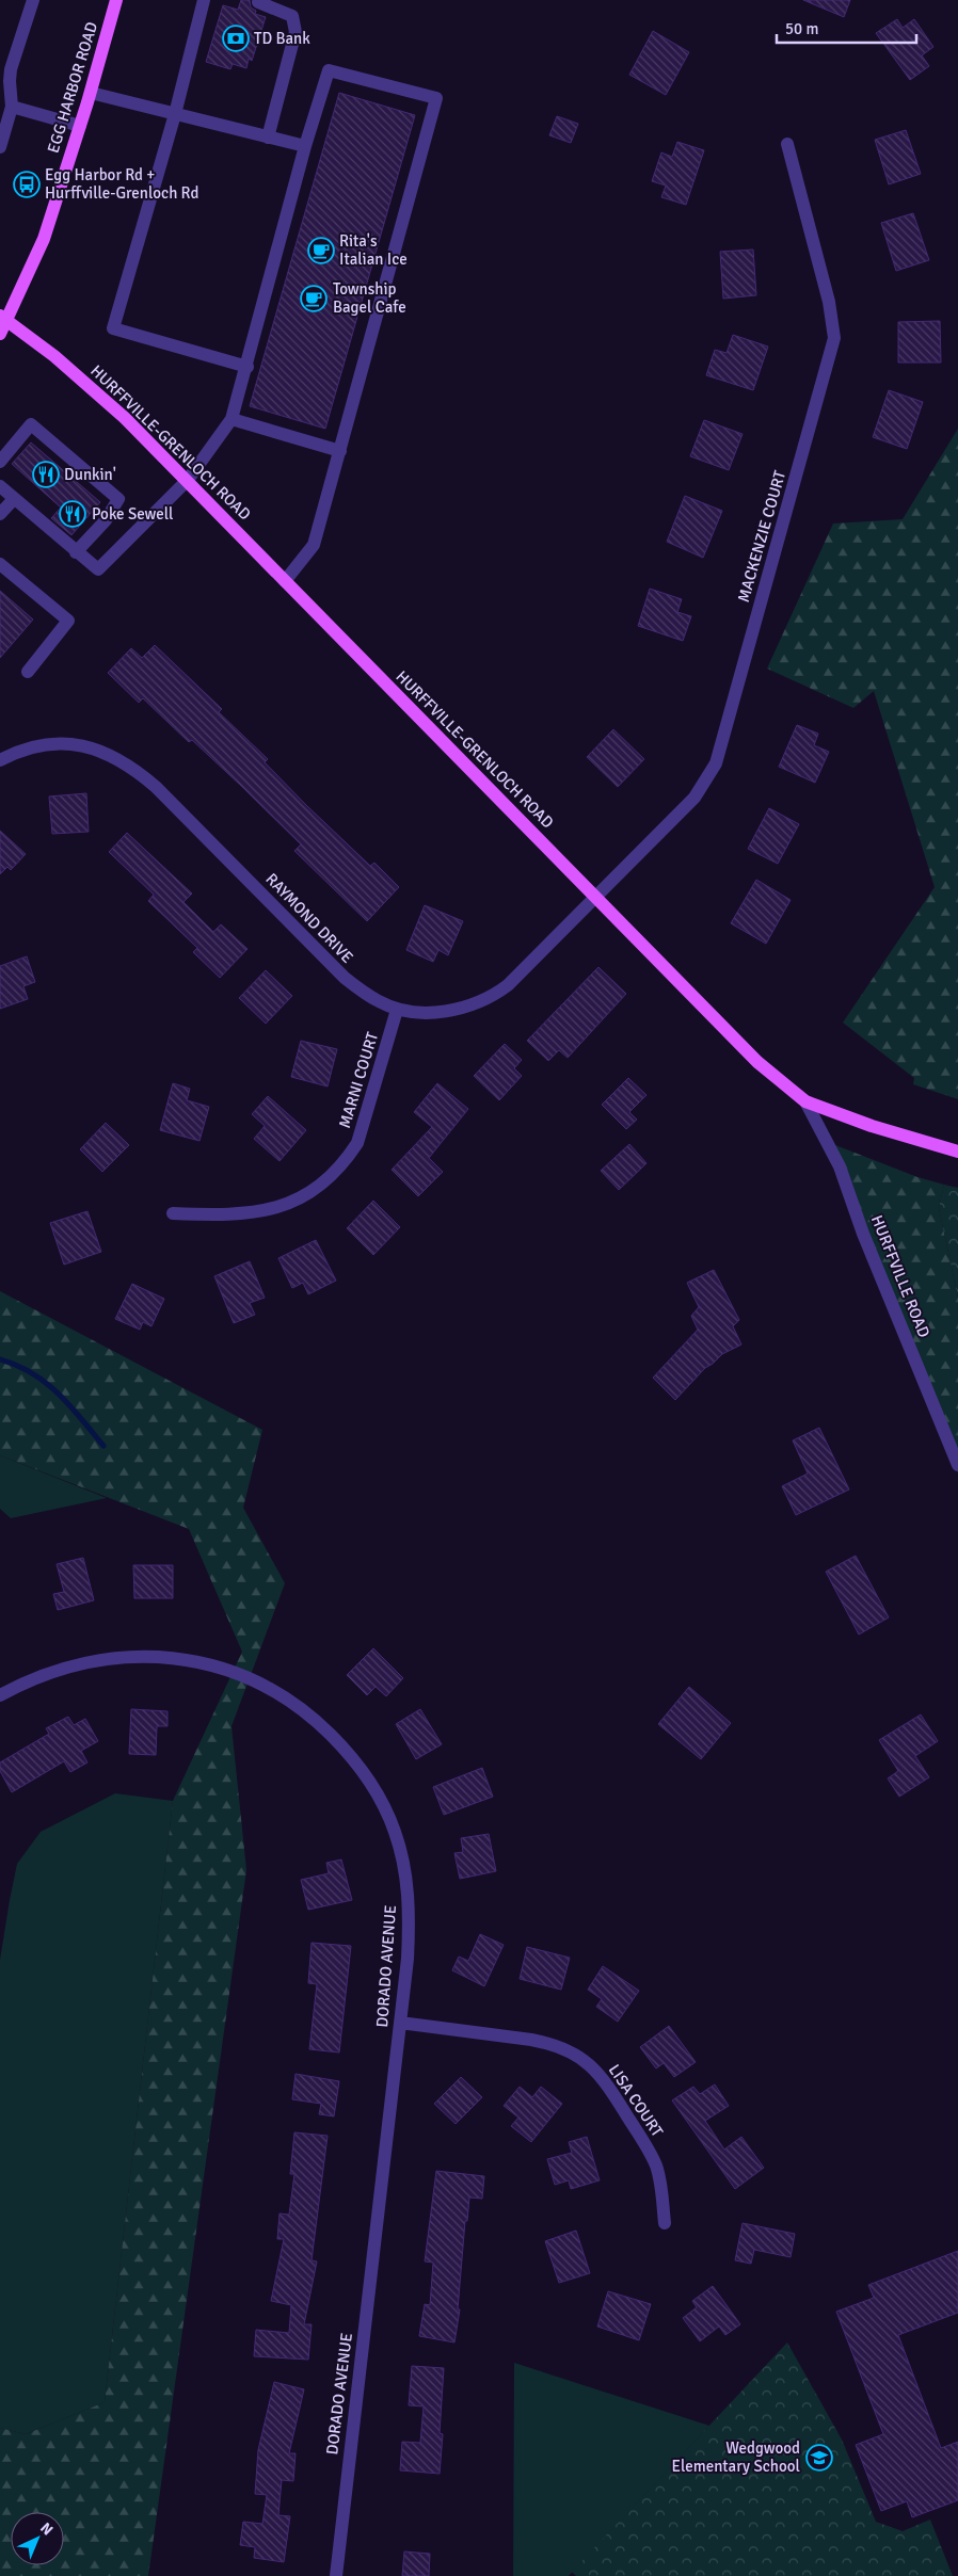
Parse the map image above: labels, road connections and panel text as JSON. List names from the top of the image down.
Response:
{
  "streets": {
    "main road": ["EGG HARBOR ROAD", "HURFFVILLE-GRENLOCH ROAD"],
    "street": [
      "MACKENZIE COURT",
      "RAYMOND DRIVE",
      "MARNI COURT",
      "HURFFVILLE ROAD",
      "DORADO AVENUE",
      "LISA COURT"
    ]
  },
  "crossings": [
    ["EGG HARBOR ROAD", "HURFFVILLE-GRENLOCH ROAD"],
    ["HURFFVILLE-GRENLOCH ROAD", "MACKENZIE COURT"],
    ["HURFFVILLE-GRENLOCH ROAD", "RAYMOND DRIVE"],
    ["HURFFVILLE-GRENLOCH ROAD", "HURFFVILLE ROAD"],
    ["MACKENZIE COURT", "RAYMOND DRIVE"],
    ["RAYMOND DRIVE", "MARNI COURT"],
    ["DORADO AVENUE", "LISA COURT"]
  ],
  "places": {
    "bank": ["TD Bank"],
    "bus stop": ["Egg Harbor Rd + Hurffville-Grenloch Rd"],
    "cafe": ["Rita's Italian Ice", "Township Bagel Cafe"],
    "restaurant": ["Dunkin'", "Poke Sewell"],
    "school or university": ["Wedgwood Elementary School"]
  },
  "scale_bar": "50 m",
  "north": "top right"
}
